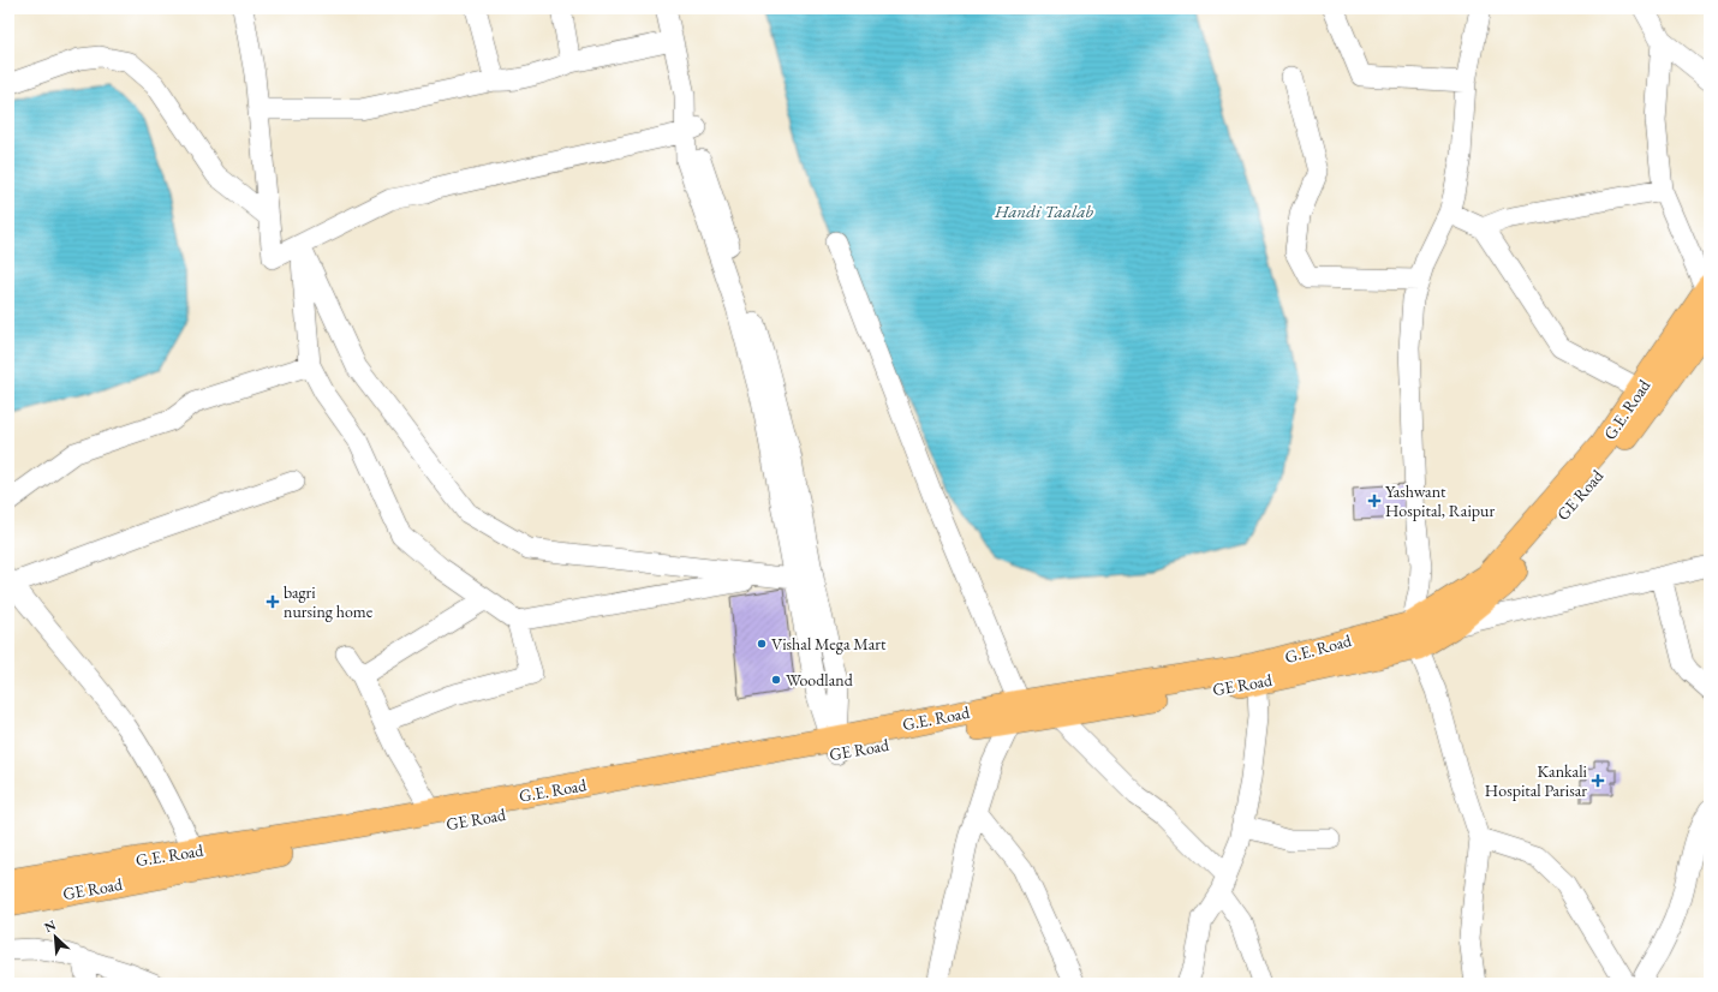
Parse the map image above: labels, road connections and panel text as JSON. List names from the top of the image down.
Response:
{
  "streets": {
    "main road": ["G.E. Road", "GE Road"]
  },
  "crossings": [
    ["G.E. Road", "GE Road"]
  ],
  "water": ["Handi Taalab"],
  "places": {
    "health": ["Yashwant Hospital, Raipur", "bagri nursing home", "Kankali Hospital Parisar"],
    "other": ["Vishal Mega Mart", "Woodland"]
  },
  "north": "top left"
}
